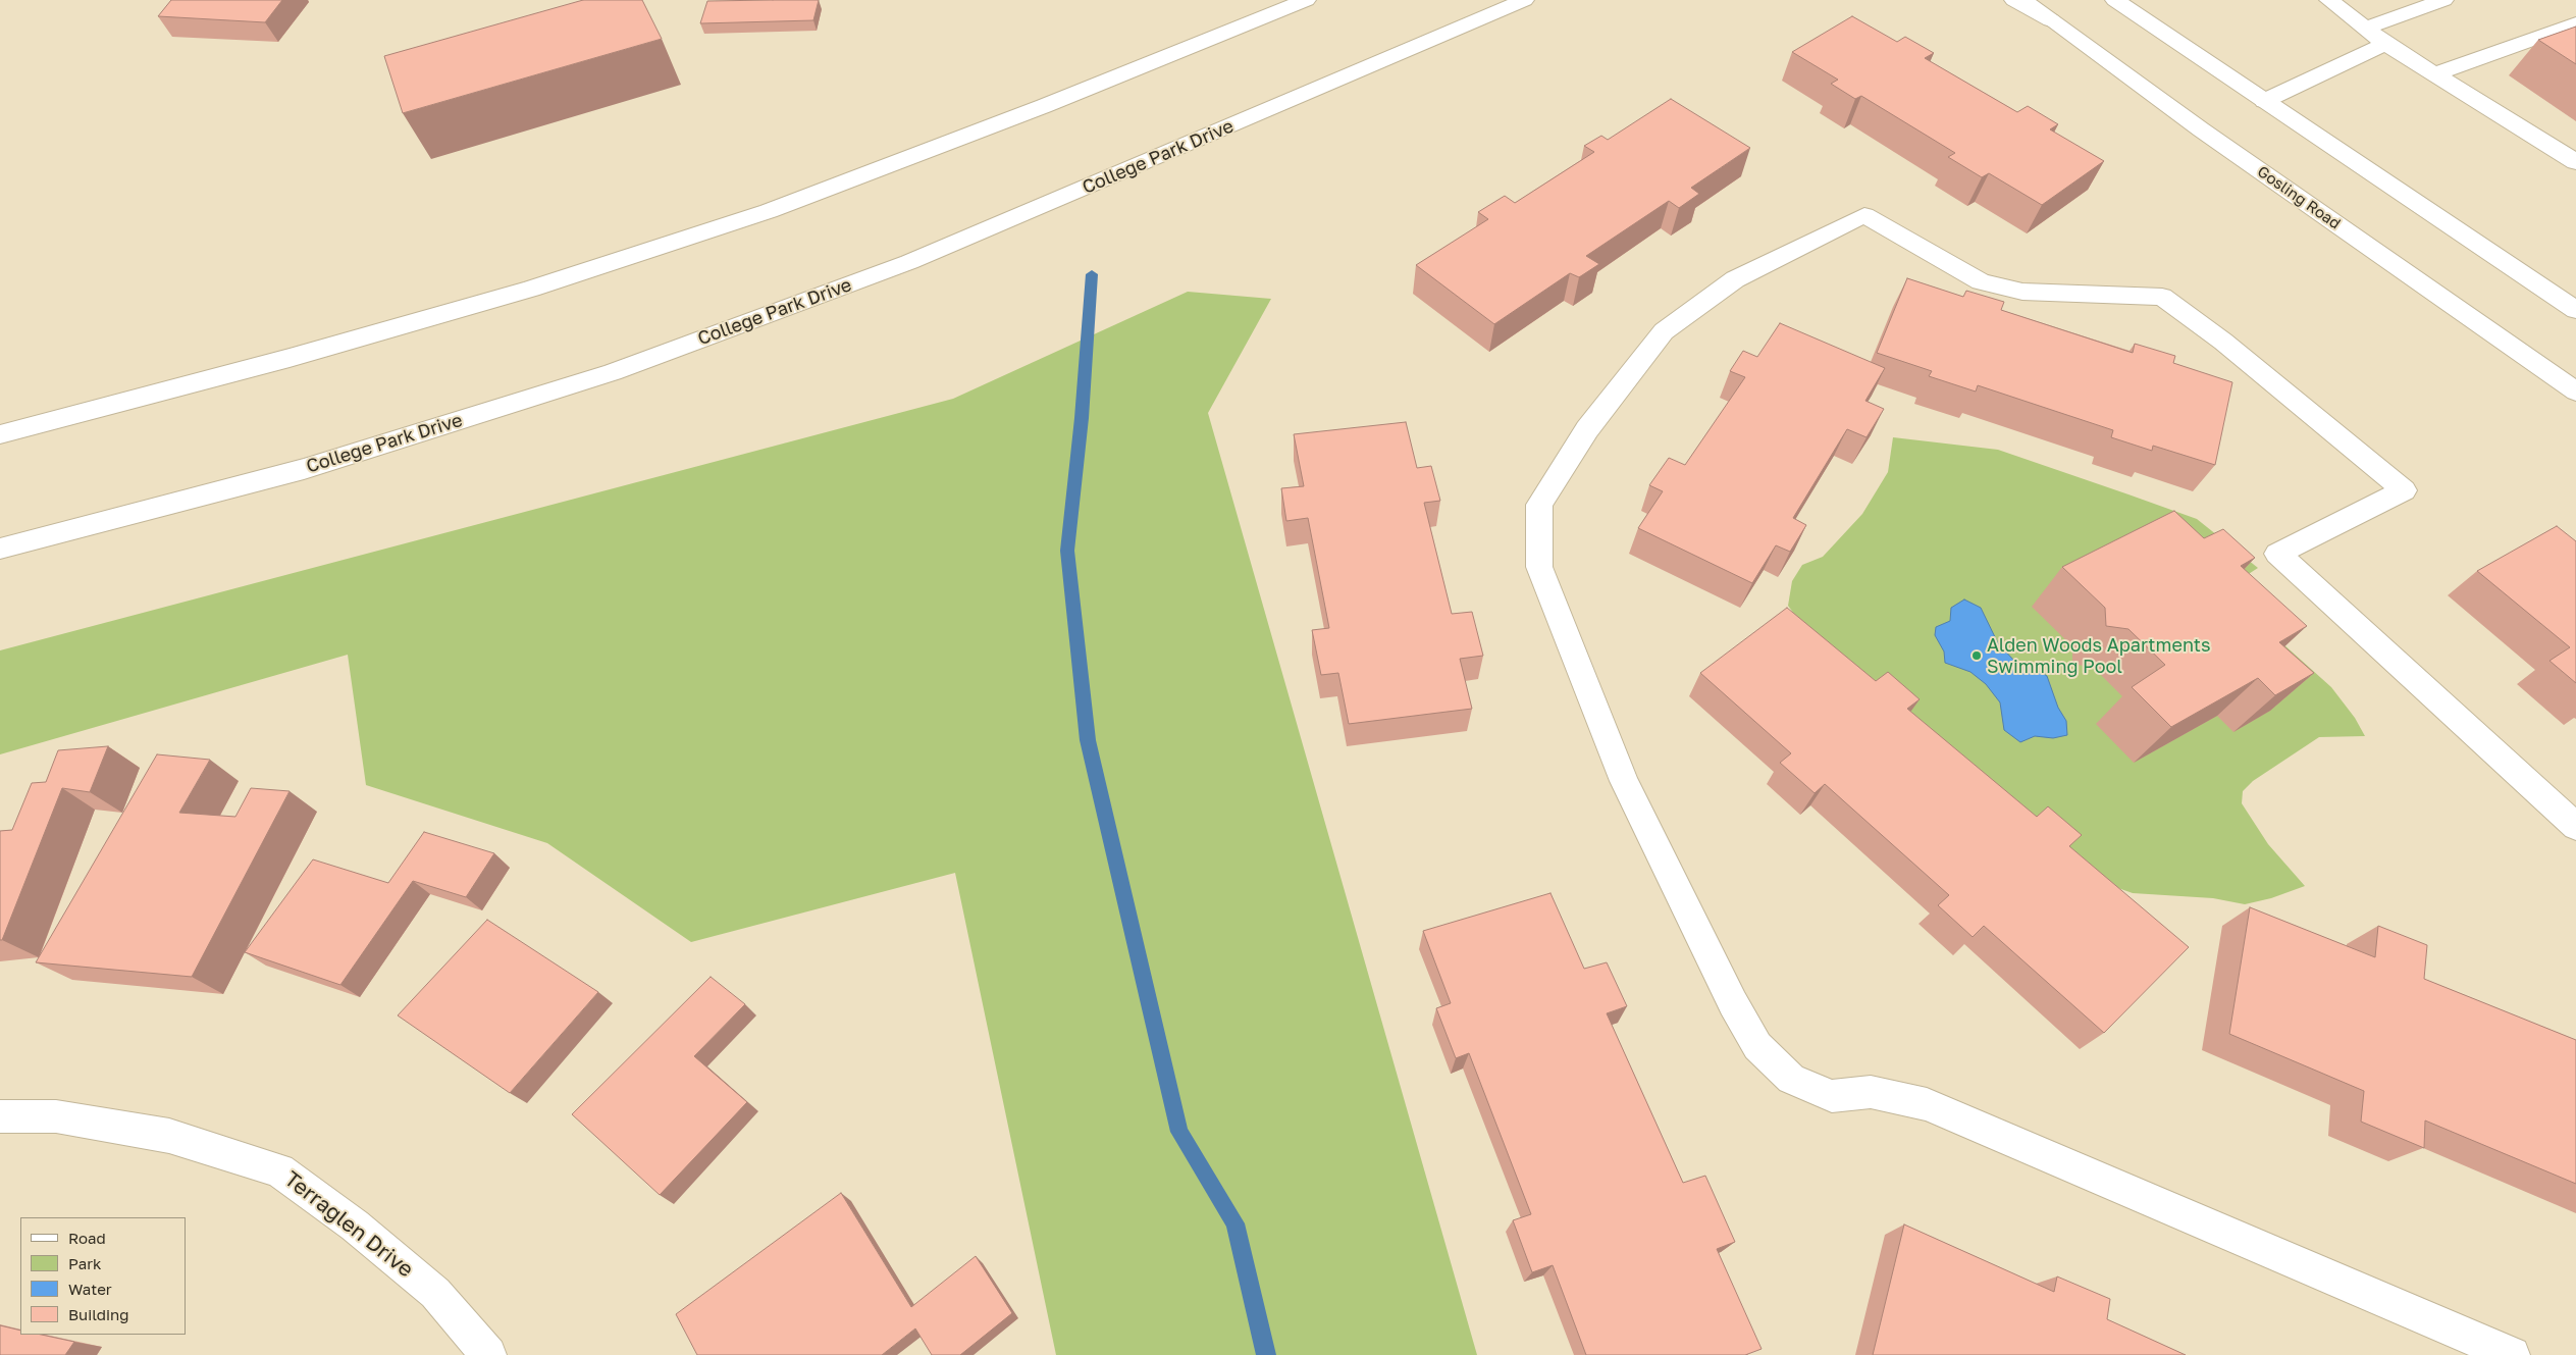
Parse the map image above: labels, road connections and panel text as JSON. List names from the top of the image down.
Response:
{
  "streets": {
    "main road": ["College Park Drive", "Gosling Road", "Terraglen Drive"]
  },
  "places": ["Alden Woods Apartments Swimming Pool"],
  "legend": [
    "Road",
    "Park",
    "Water",
    "Building"
  ]
}
